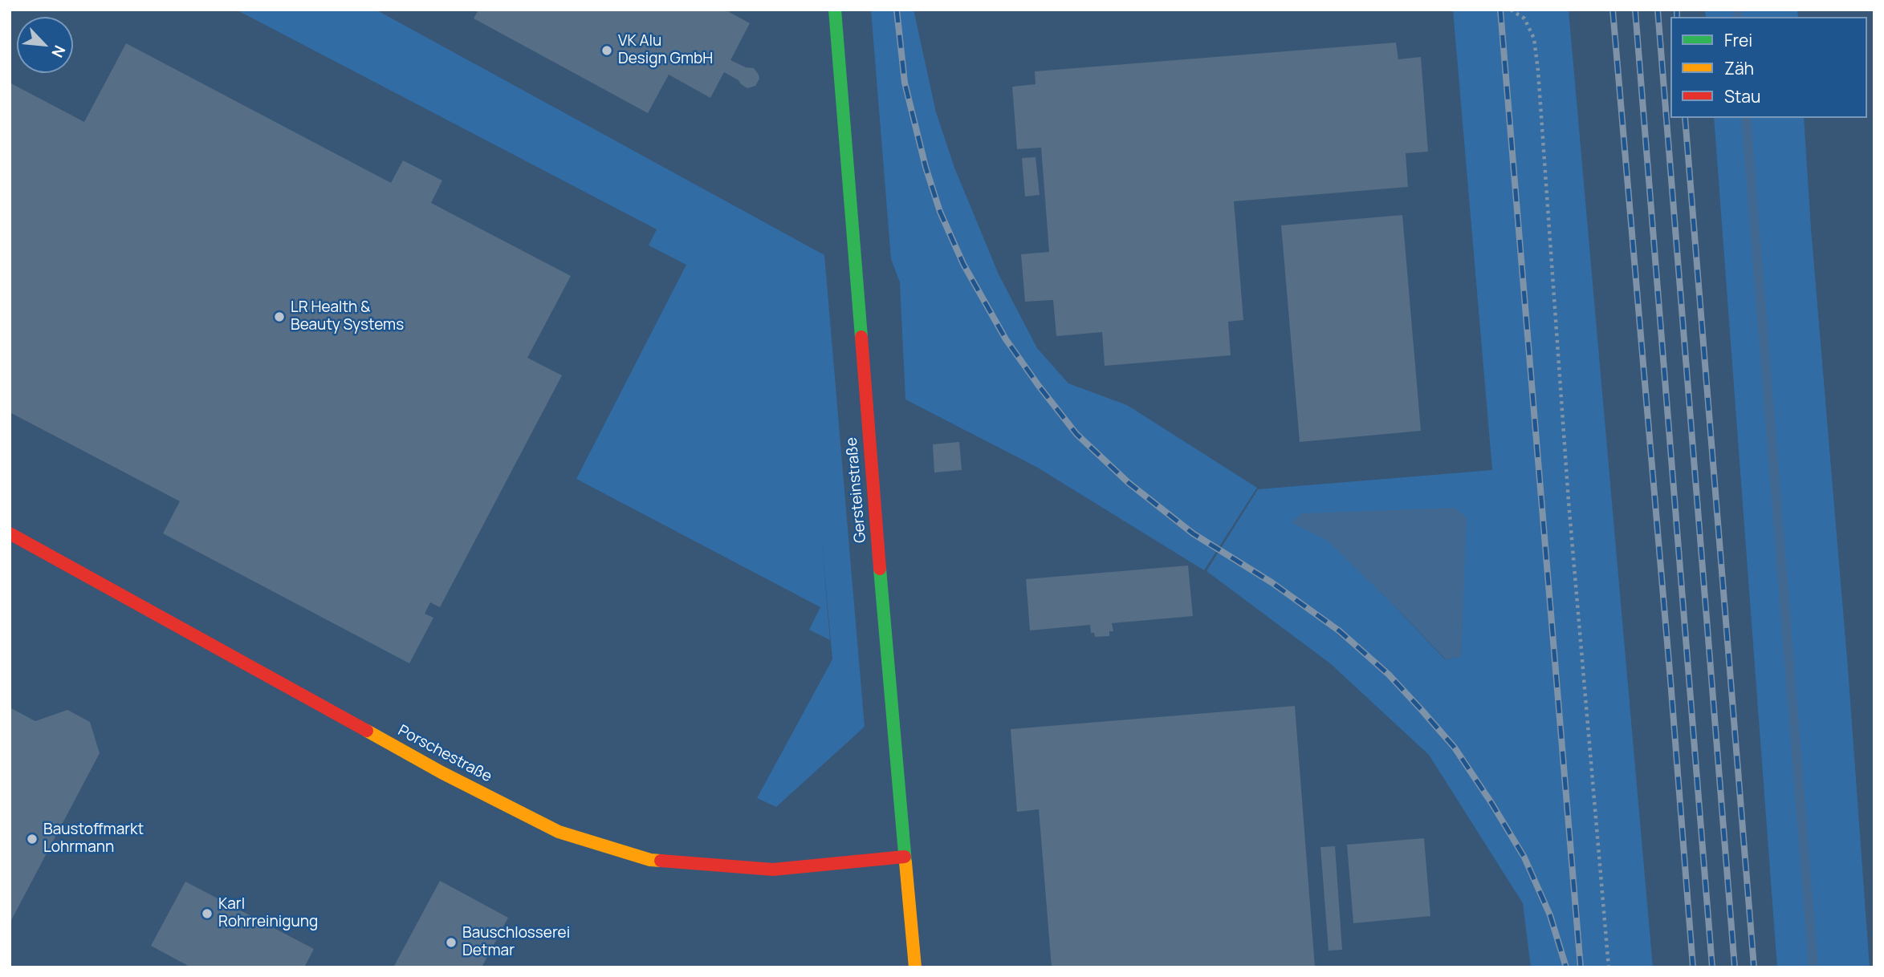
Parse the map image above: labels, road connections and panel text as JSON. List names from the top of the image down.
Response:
{
  "streets": {
    "street": ["Gersteinstraße", "Porschestraße"]
  },
  "crossings": [
    ["Gersteinstraße", "Porschestraße"]
  ],
  "places": [
    "VK Alu Design GmbH",
    "LR Health & Beauty Systems",
    "Baustoffmarkt Lohrmann",
    "Karl Rohrreinigung",
    "Bauschlosserei Detmar"
  ],
  "legend": ["Frei", "Zäh", "Stau"],
  "north": "bottom right"
}
